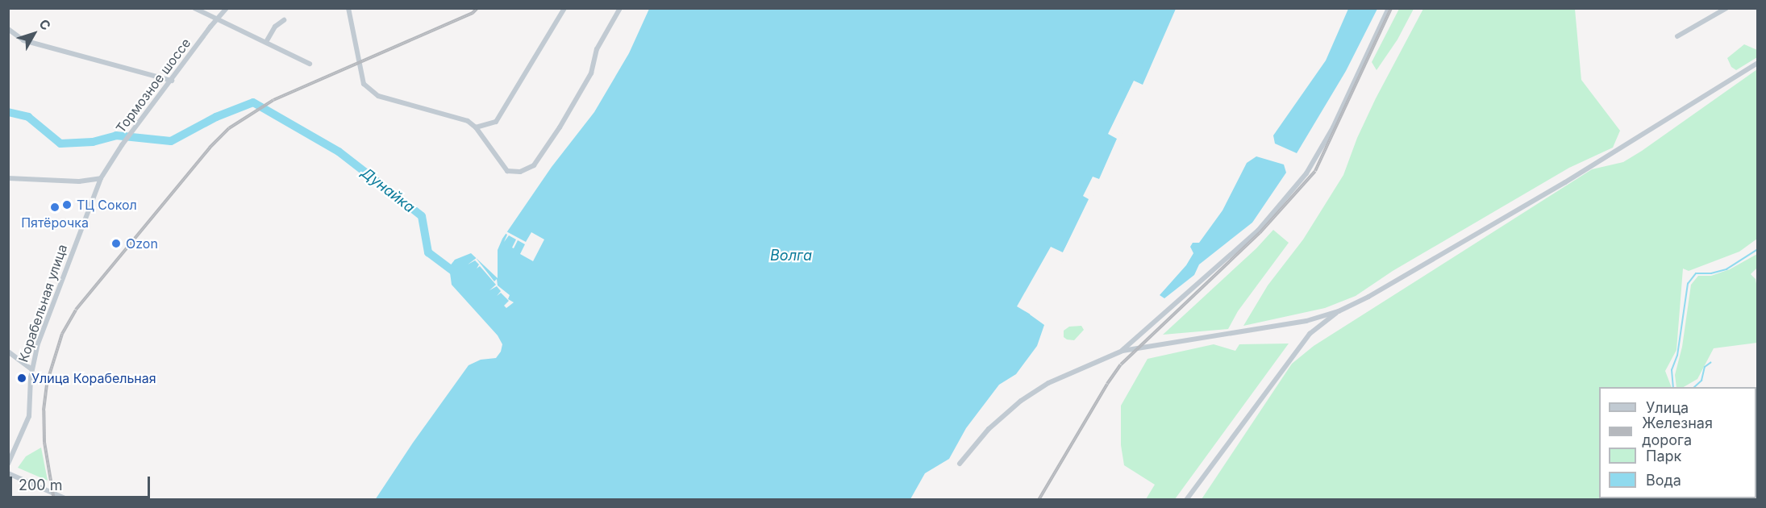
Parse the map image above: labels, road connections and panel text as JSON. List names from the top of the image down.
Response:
{
  "streets": {
    "street": ["Тормозное шоссе", "Корабельная улица"]
  },
  "crossings": [
    ["Тормозное шоссе", "Корабельная улица"]
  ],
  "water": ["Дунайка", "Волга"],
  "places": [
    "ТЦ Сокол",
    "Пятёрочка",
    "Ozon",
    "Улица Корабельная"
  ],
  "legend": [
    "Улица",
    "Железная дорога",
    "Парк",
    "Вода"
  ],
  "scale_bar": "200 m",
  "north": "top right"
}
